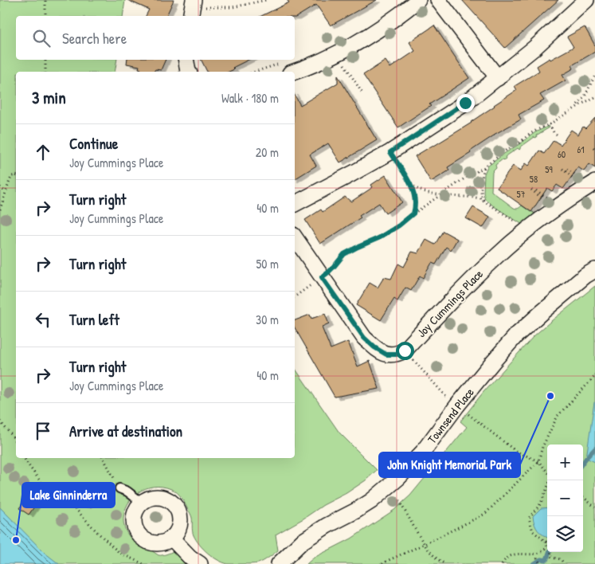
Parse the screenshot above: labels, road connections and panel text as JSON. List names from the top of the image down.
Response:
{
  "streets": {
    "street": ["Joy Cummings Place", "Townsend Place"]
  },
  "places": ["John Knight Memorial Park", "Lake Ginninderra"],
  "house_numbers": [
    "61",
    "60",
    "59",
    "58",
    "57"
  ],
  "page": {
    "search": "Search here",
    "heading": ["3 min", "Walk · 180 m"],
    "list": [
      ["Continue", "Joy Cummings Place", "20 m"],
      ["Turn right", "Joy Cummings Place", "40 m"],
      ["Turn right", "50 m"],
      ["Turn left", "30 m"],
      ["Turn right", "Joy Cummings Place", "40 m"],
      "Arrive at destination"
    ],
    "map_buttons": ["+", "−"]
  }
}
